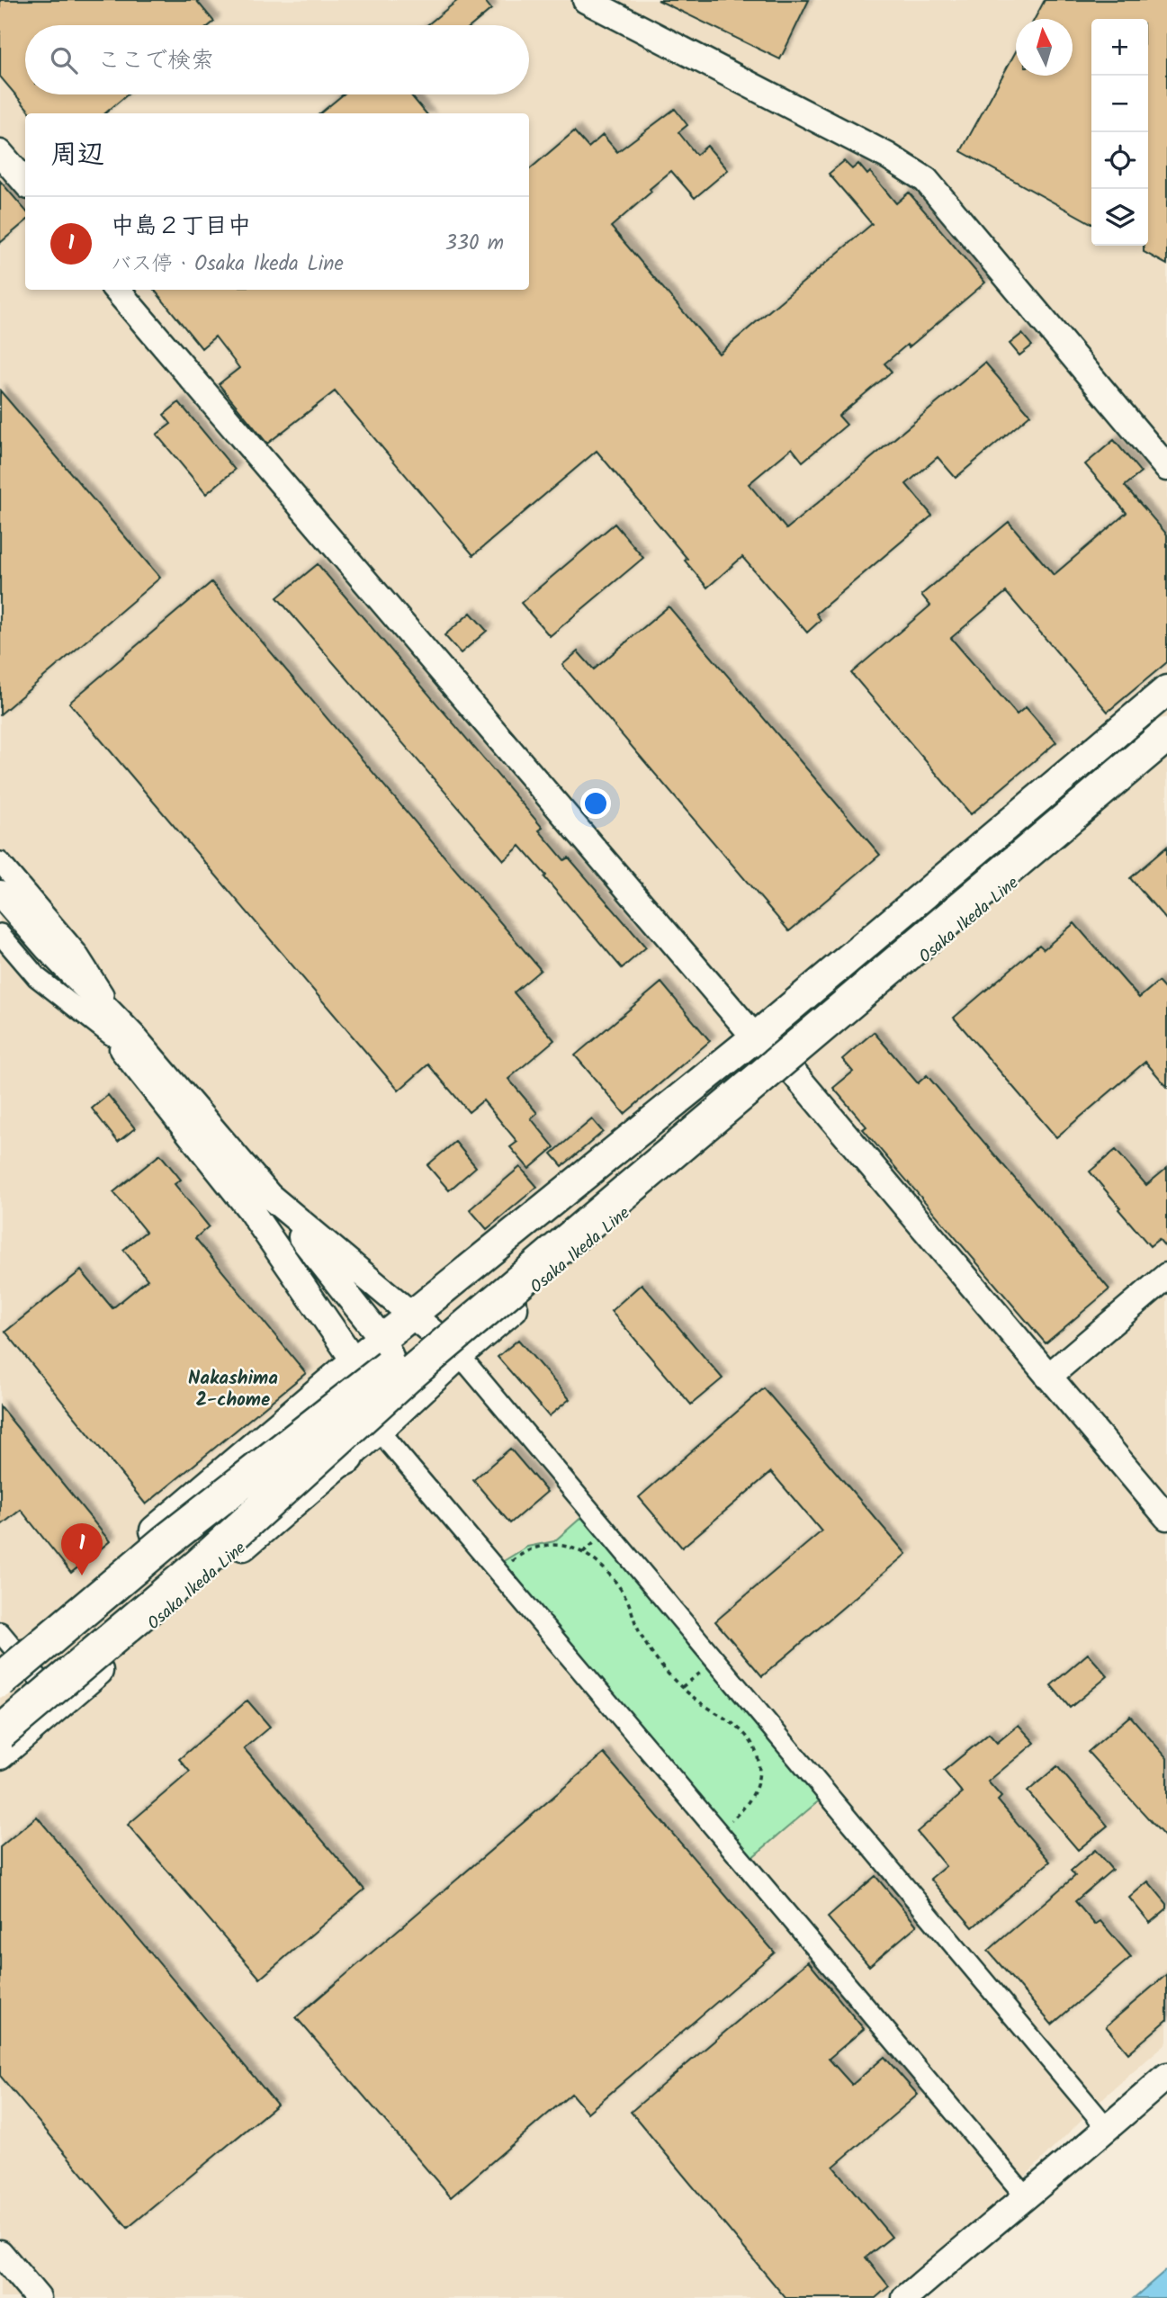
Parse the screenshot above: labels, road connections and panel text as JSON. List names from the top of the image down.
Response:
{
  "streets": {
    "main road": ["Osaka Ikeda Line"]
  },
  "districts": ["Nakashima 2-chome"],
  "north": "top",
  "page": {
    "map_buttons": ["+", "−"],
    "search": "ここで検索",
    "heading": "周辺",
    "list": [
      {
        "mark": "1",
        "name": "中島２丁目中",
        "note": "バス停 · Osaka Ikeda Line",
        "value": "330 m"
      }
    ],
    "pins": "1"
  }
}
